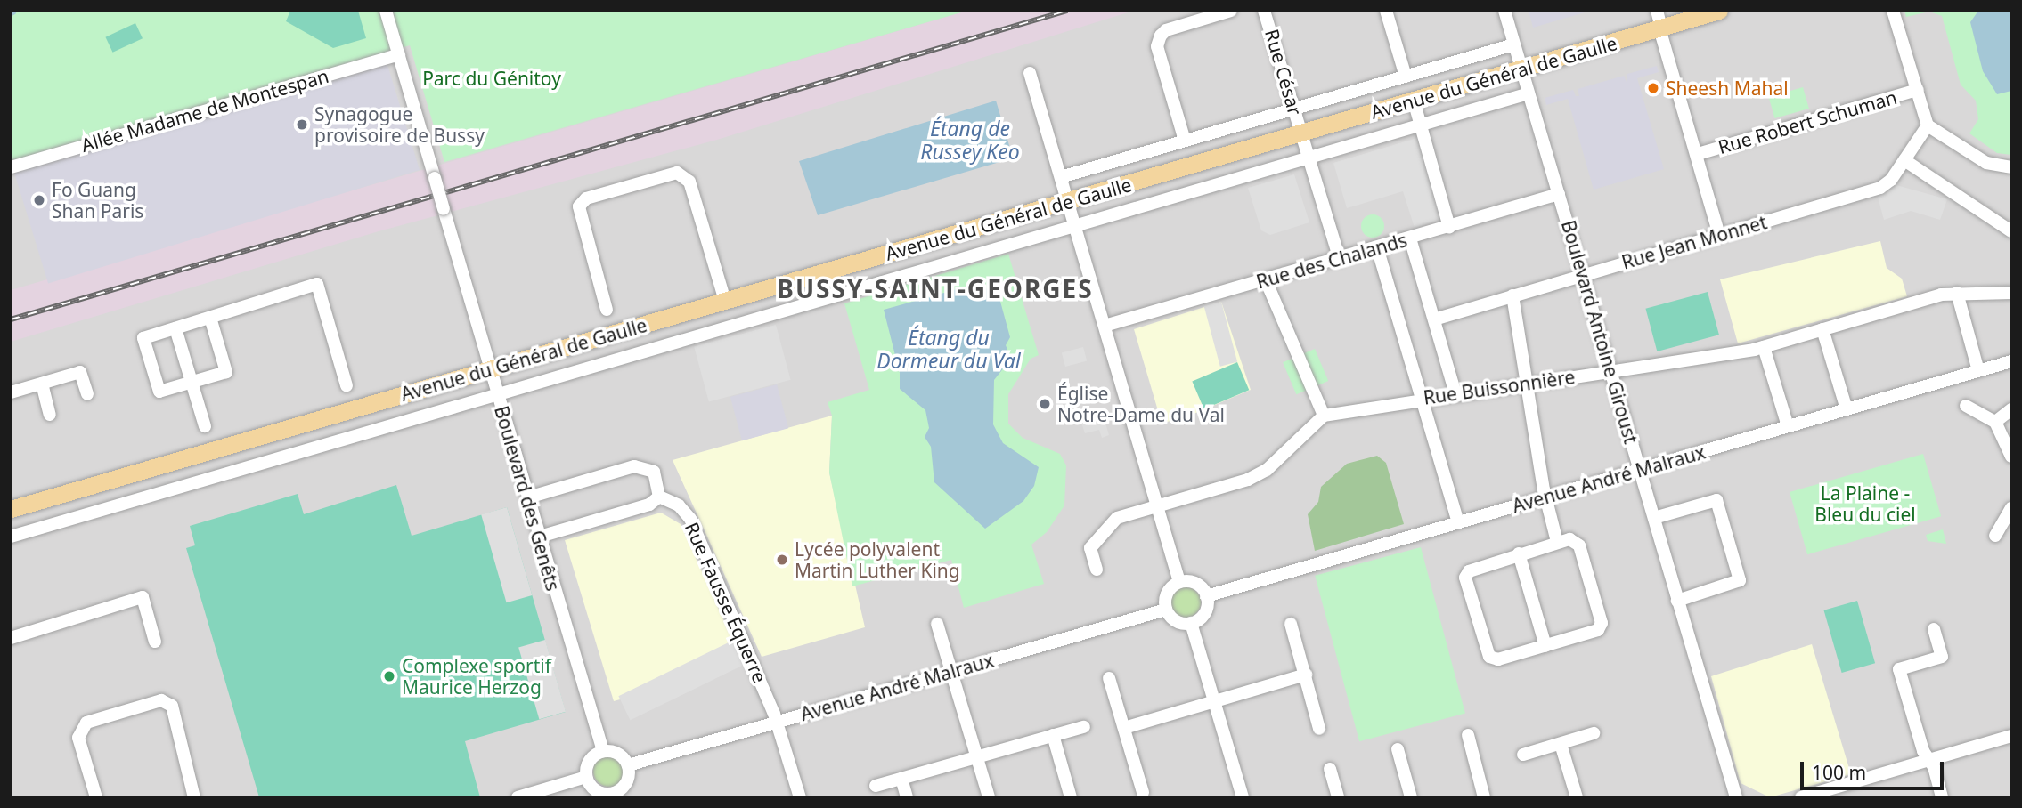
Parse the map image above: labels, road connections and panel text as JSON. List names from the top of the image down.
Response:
{
  "streets": {
    "main road": ["Avenue du Général de Gaulle"],
    "street": [
      "Rue César",
      "Allée Madame de Montespan",
      "Rue Robert Schuman",
      "Rue Jean Monnet",
      "Rue des Chalands",
      "Boulevard Antoine Giroust",
      "Rue Buissonnière",
      "Avenue André Malraux",
      "Boulevard des Genêts",
      "Rue Fausse Équerre"
    ]
  },
  "crossings": [
    ["Rue César", "Avenue du Général de Gaulle"],
    ["Rue César", "Rue des Chalands"],
    ["Avenue du Général de Gaulle", "Boulevard Antoine Giroust"],
    ["Avenue du Général de Gaulle", "Boulevard des Genêts"],
    ["Allée Madame de Montespan", "Boulevard des Genêts"],
    ["Rue Jean Monnet", "Boulevard Antoine Giroust"],
    ["Rue des Chalands", "Boulevard Antoine Giroust"],
    ["Boulevard Antoine Giroust", "Rue Buissonnière"],
    ["Boulevard Antoine Giroust", "Avenue André Malraux"],
    ["Avenue André Malraux", "Boulevard des Genêts"],
    ["Avenue André Malraux", "Rue Fausse Équerre"]
  ],
  "districts": ["BUSSY-SAINT-GEORGES"],
  "water": ["Étang de Russey Keo", "Étang du Dormeur du Val"],
  "parks": ["Parc du Génitoy", "La Plaine - Bleu du ciel"],
  "places": [
    "Sheesh Mahal",
    "Synagogue provisoire de Bussy",
    "Fo Guang Shan Paris",
    "Église Notre-Dame du Val",
    "Lycée polyvalent Martin Luther King",
    "Complexe sportif Maurice Herzog"
  ],
  "scale_bar": "100 m"
}
